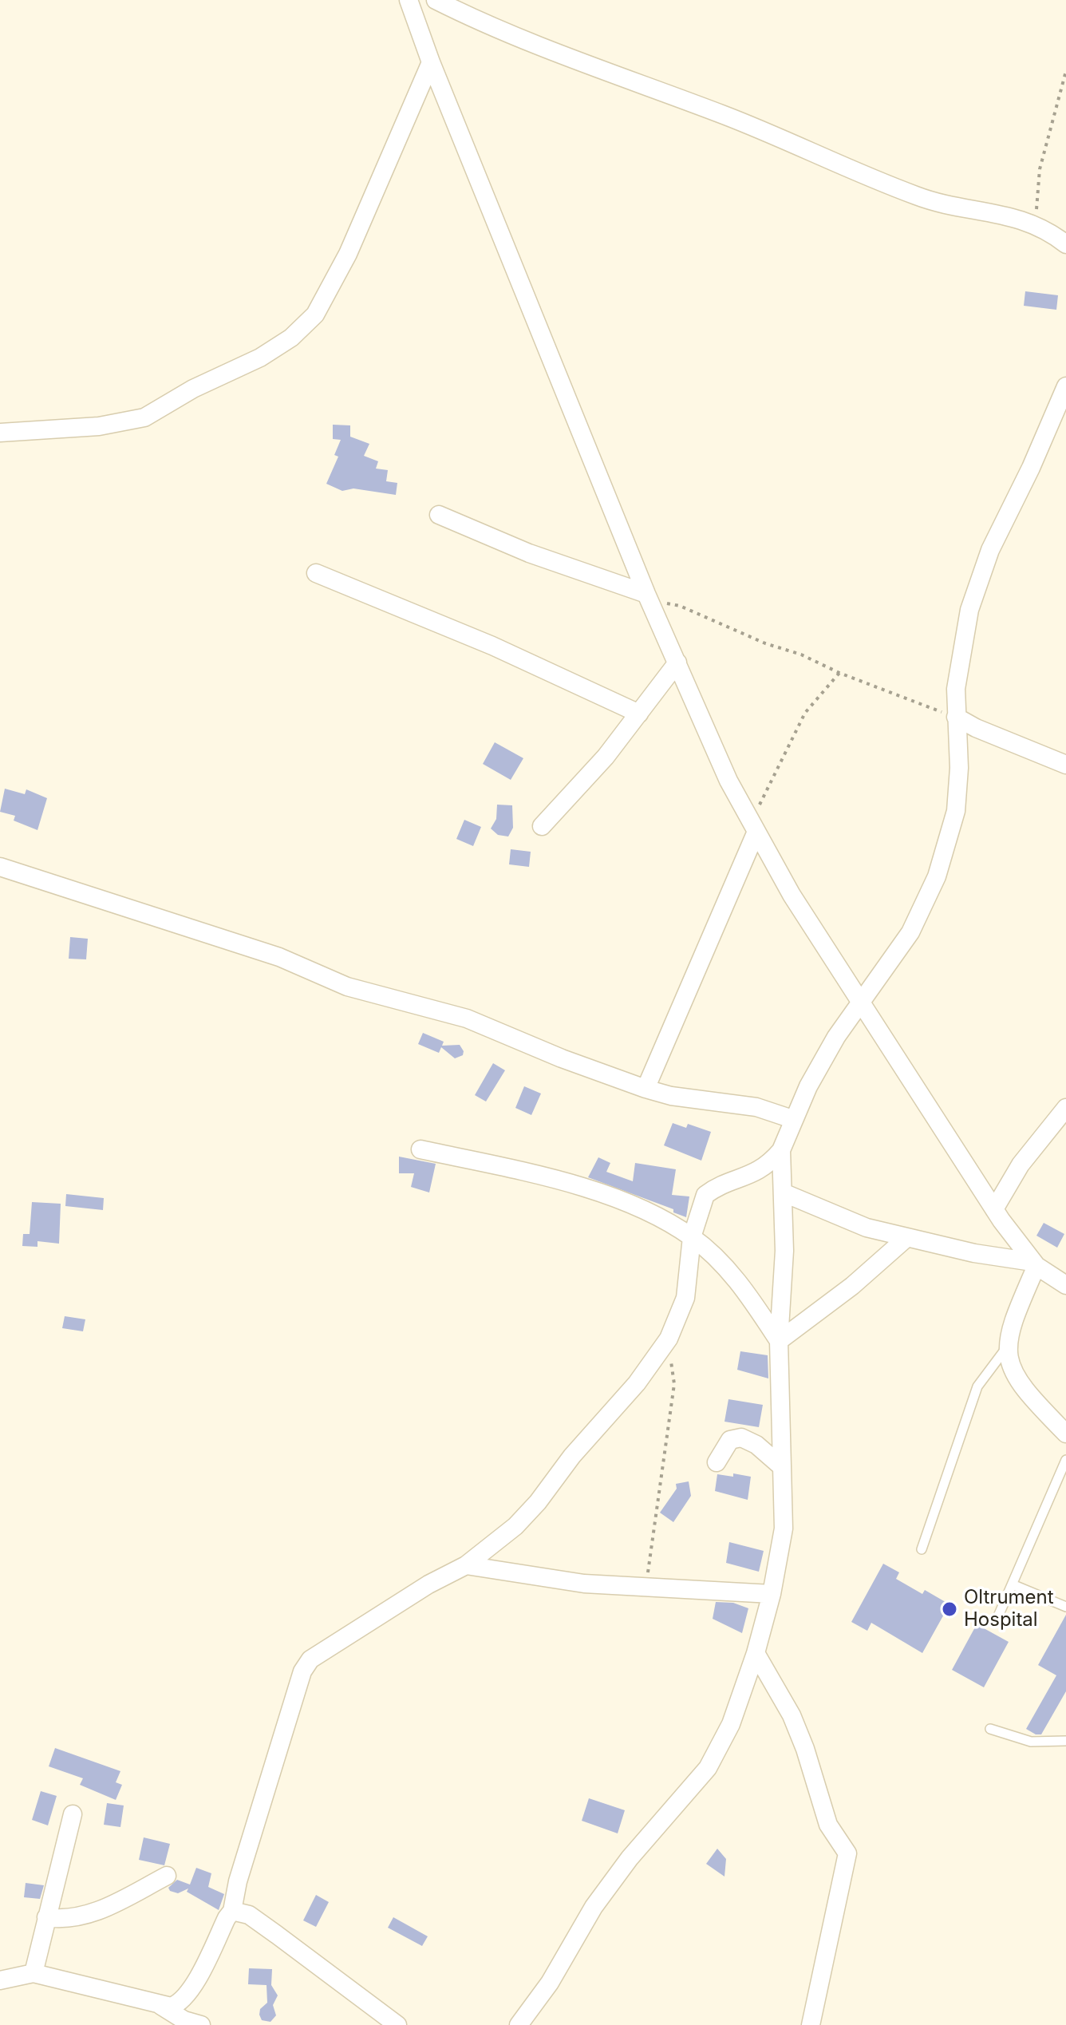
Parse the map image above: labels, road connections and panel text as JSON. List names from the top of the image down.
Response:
{
  "places": ["Oltrument Hospital"]
}
